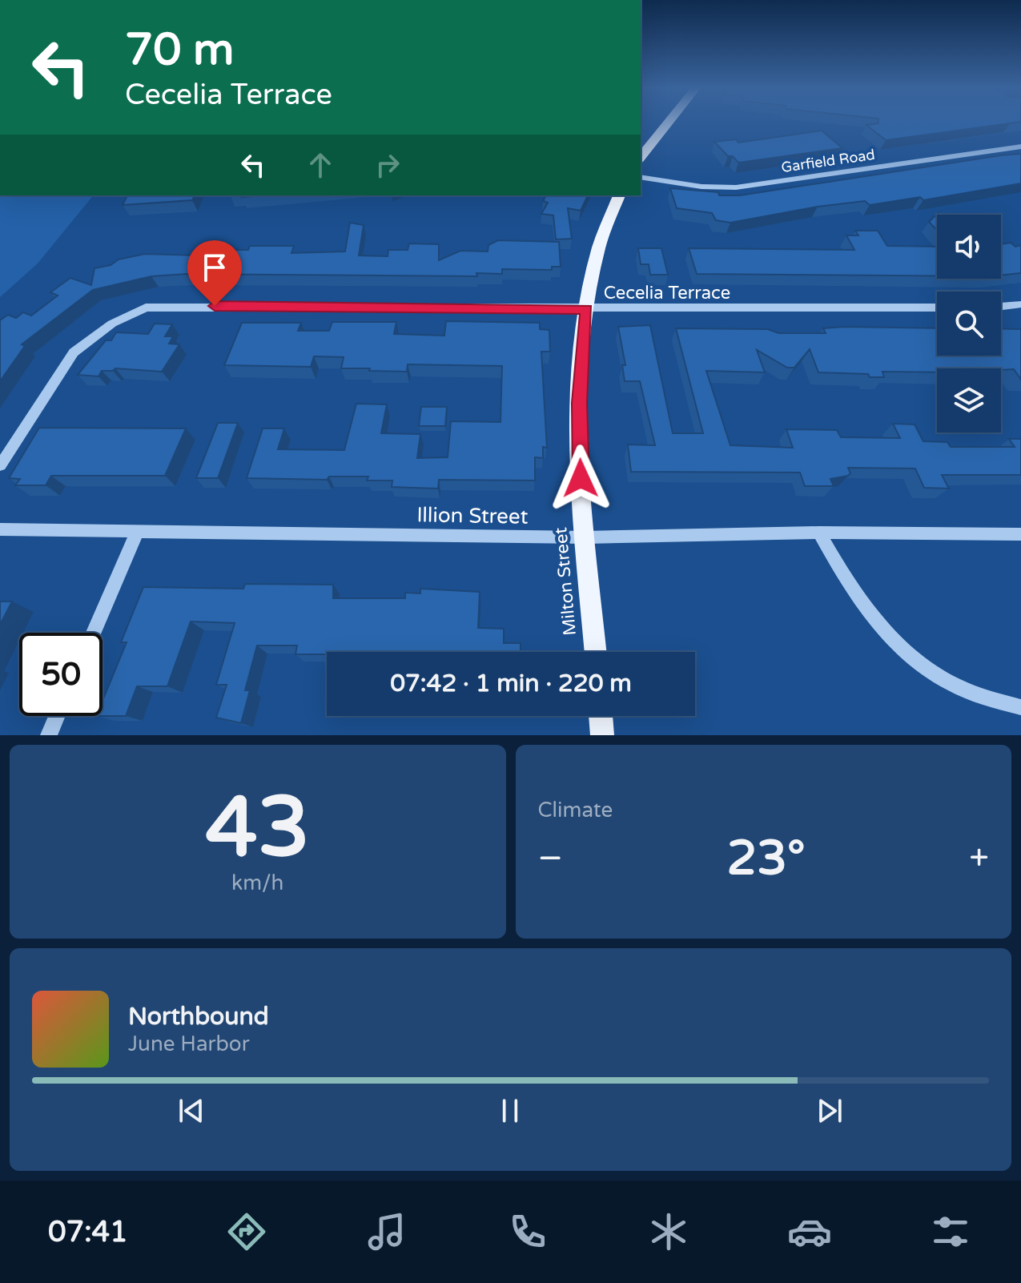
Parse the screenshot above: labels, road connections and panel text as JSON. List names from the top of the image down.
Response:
{
  "streets": {
    "main road": ["Milton Street"],
    "street": ["Garfield Road", "Cecelia Terrace", "Illion Street"]
  },
  "crossings": [
    ["Cecelia Terrace", "Milton Street"],
    ["Illion Street", "Milton Street"]
  ],
  "page": {
    "turn": ["70 m", "Cecelia Terrace"],
    "limit": "50",
    "trip": "07:42 · 1 min · 220 m",
    "tile": [
      ["43", "km/h"],
      "Climate"
    ],
    "heat": ["−", "23°", "+"],
    "song": ["Northbound", "June Harbor"],
    "tabs": "07:41"
  }
}
